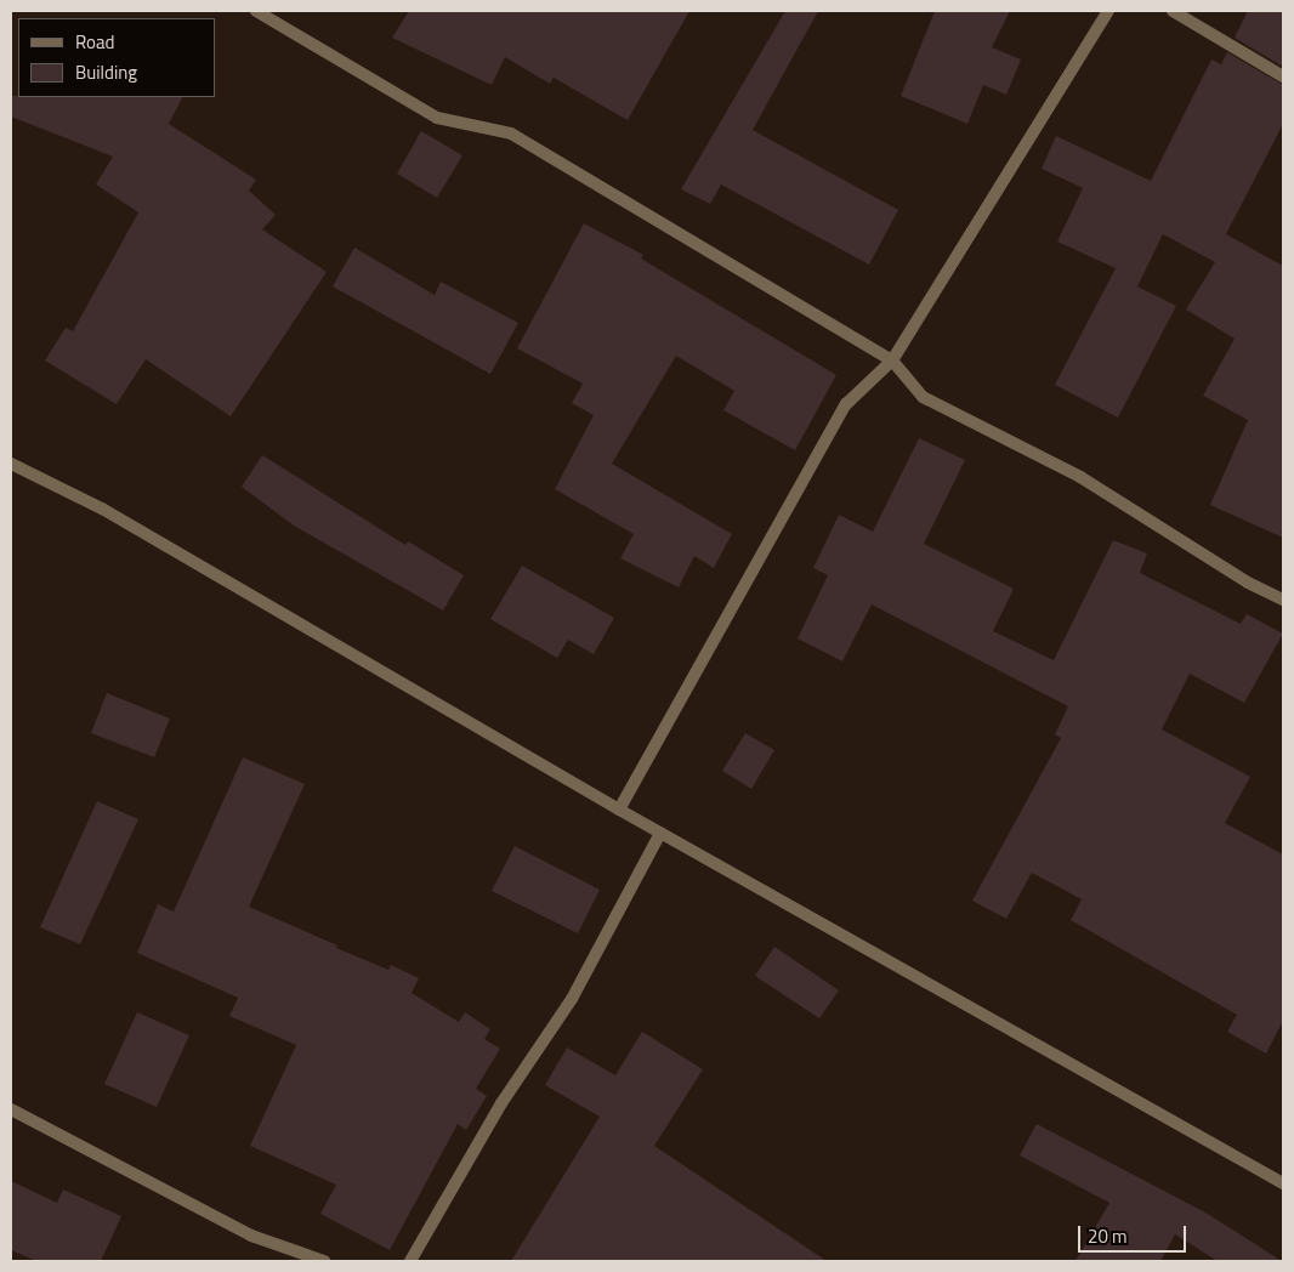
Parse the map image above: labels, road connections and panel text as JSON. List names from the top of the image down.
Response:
{
  "legend": ["Road", "Building"],
  "scale_bar": "20 m"
}
